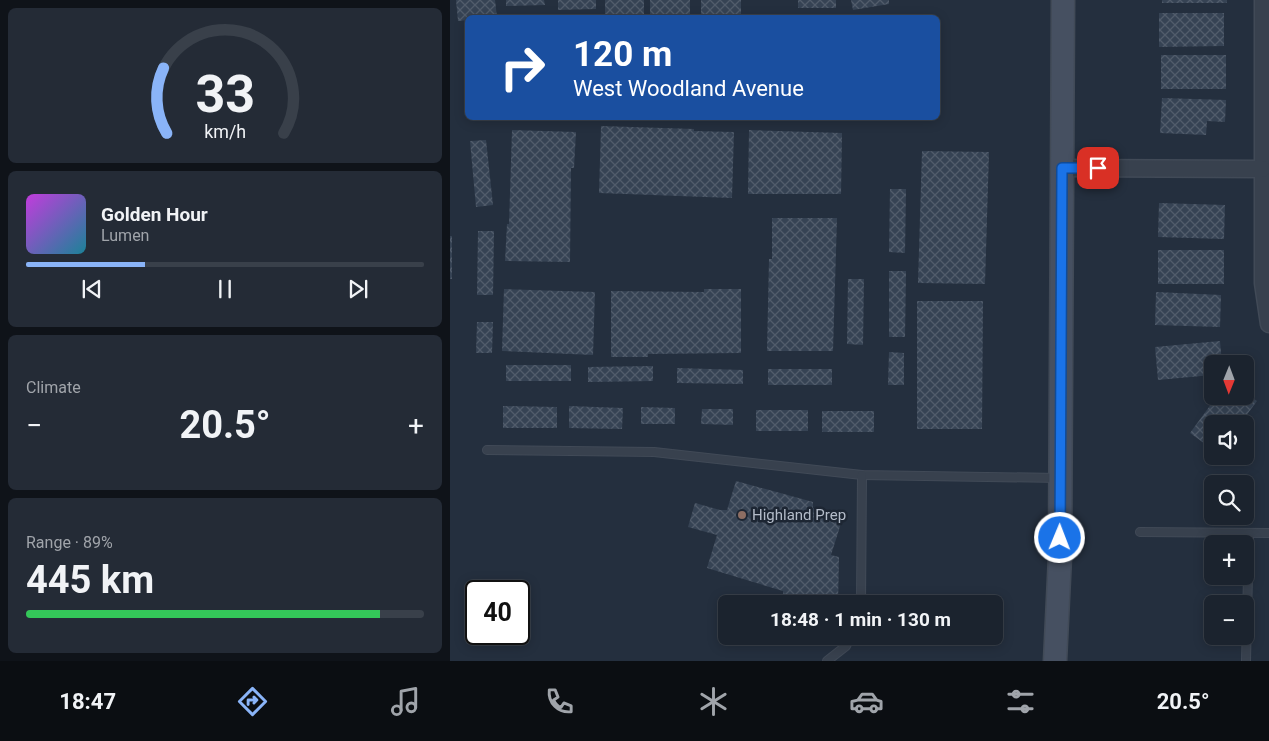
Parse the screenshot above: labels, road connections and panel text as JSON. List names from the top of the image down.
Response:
{
  "places": ["Highland Prep"],
  "north": "bottom",
  "page": {
    "turn": ["120 m", "West Woodland Avenue"],
    "song": ["Golden Hour", "Lumen"],
    "tile": [
      "Climate",
      ["Range · 89%", "445 km"]
    ],
    "map_buttons": ["+", "−"],
    "heat": ["−", "20.5°", "+"],
    "limit": "40",
    "trip": "18:48 · 1 min · 130 m",
    "tabs": ["18:47", "20.5°"],
    "gauge": ["33", "km/h"]
  }
}
